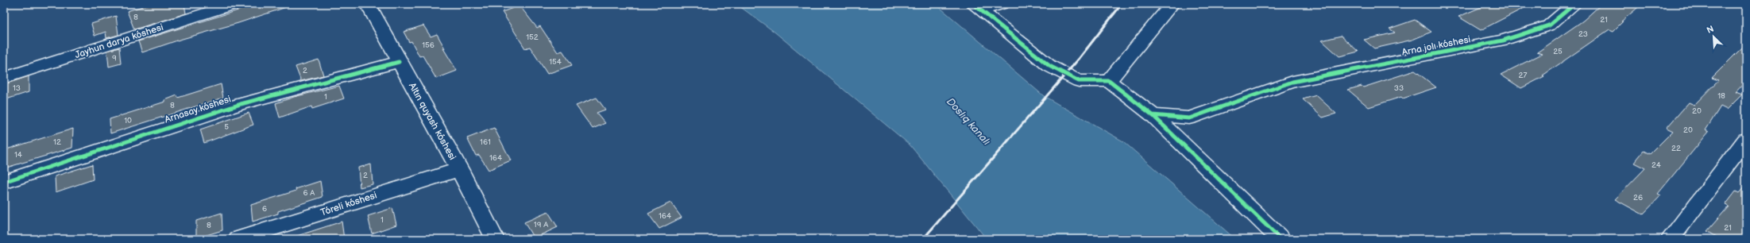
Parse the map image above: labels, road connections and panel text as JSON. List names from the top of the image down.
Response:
{
  "streets": {
    "street": [
      "Jayhun darya kóshesi",
      "Arna jolı kóshesi",
      "Arnasay kóshesi",
      "Altın quyash kóshesi",
      "Tóreli kóshesi"
    ]
  },
  "crossings": [
    ["Arnasay kóshesi", "Altın quyash kóshesi"],
    ["Altın quyash kóshesi", "Tóreli kóshesi"]
  ],
  "water": ["Doslıq kanalı"],
  "house_numbers": [
    "8",
    "21",
    "23",
    "152",
    "156",
    "25",
    "9",
    "154",
    "2",
    "27",
    "13",
    "33",
    "18",
    "1",
    "8",
    "20",
    "10",
    "5",
    "20",
    "12",
    "161",
    "22",
    "14",
    "164",
    "24",
    "2",
    "6 А",
    "26",
    "6",
    "164",
    "1",
    "19 А",
    "8",
    "21"
  ],
  "north": "top left"
}
